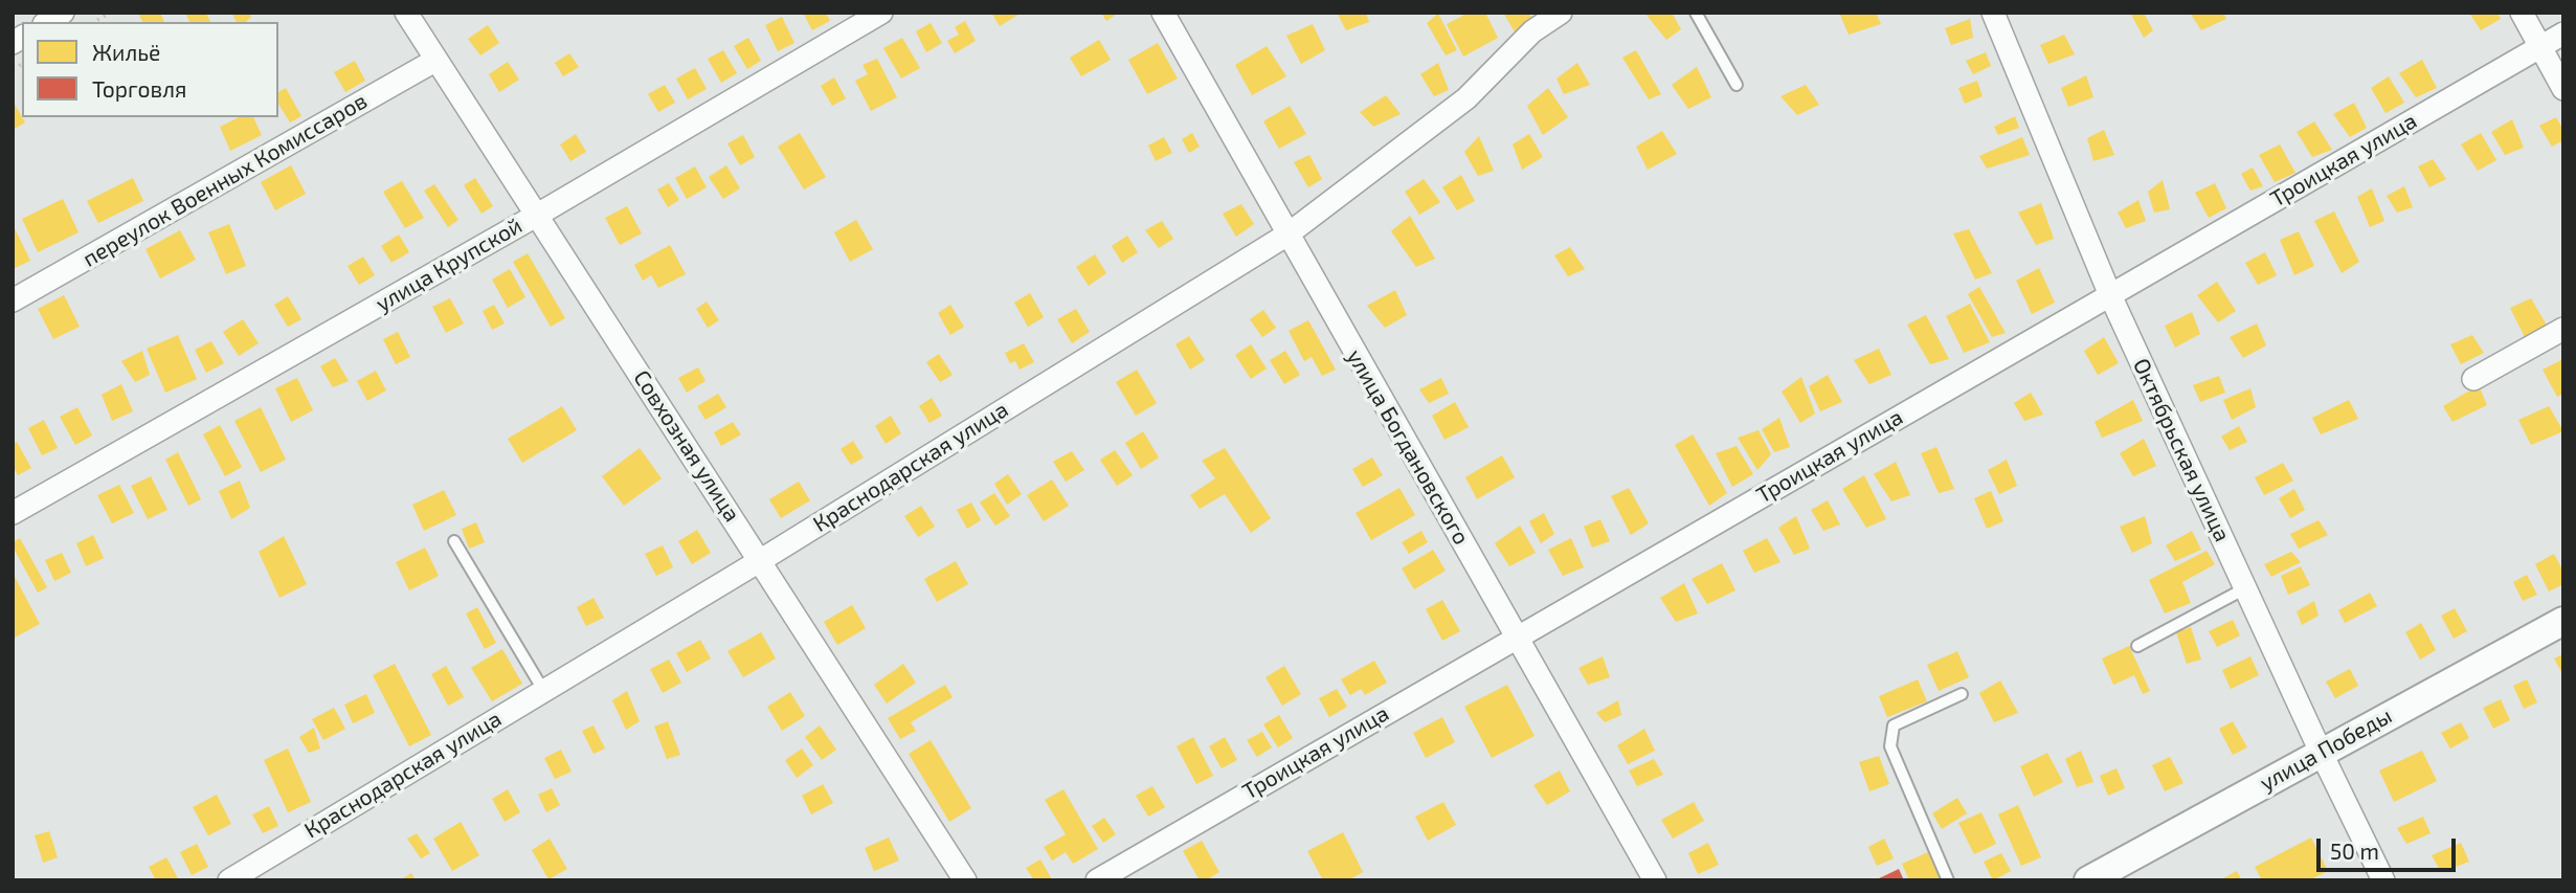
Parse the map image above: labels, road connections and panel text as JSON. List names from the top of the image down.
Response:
{
  "streets": {
    "street": [
      "Троицкая улица",
      "переулок Военных Комиссаров",
      "улица Крупской",
      "Совхозная улица",
      "улица Богдановского",
      "Октябрьская улица",
      "Краснодарская улица",
      "улица Победы"
    ]
  },
  "crossings": [
    ["Троицкая улица", "улица Богдановского"],
    ["Троицкая улица", "Октябрьская улица"],
    ["переулок Военных Комиссаров", "Совхозная улица"],
    ["улица Крупской", "Совхозная улица"],
    ["Совхозная улица", "Краснодарская улица"],
    ["улица Богдановского", "Краснодарская улица"],
    ["Октябрьская улица", "улица Победы"]
  ],
  "legend": ["Жильё", "Торговля"],
  "scale_bar": "50 m"
}
